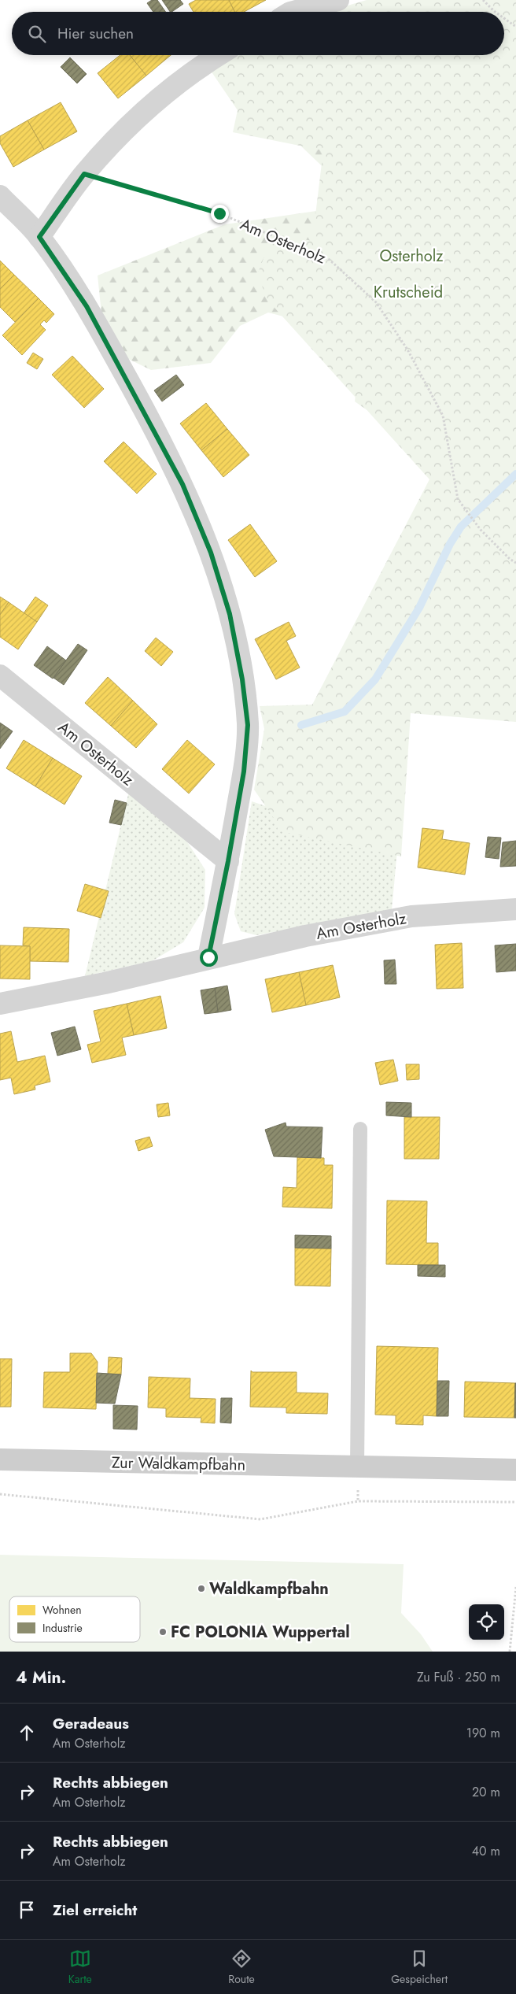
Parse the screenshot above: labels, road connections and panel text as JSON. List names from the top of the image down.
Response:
{
  "streets": {
    "main road": ["Zur Waldkampfbahn"],
    "street": ["Am Osterholz"]
  },
  "parks": ["Osterholz", "Krutscheid"],
  "places": ["Waldkampfbahn", "FC POLONIA Wuppertal"],
  "legend": ["Wohnen", "Industrie"],
  "page": {
    "search": "Hier suchen",
    "heading": ["4 Min.", "Zu Fuß · 250 m"],
    "list": [
      ["Geradeaus", "Am Osterholz", "190 m"],
      ["Rechts abbiegen", "Am Osterholz", "20 m"],
      ["Rechts abbiegen", "Am Osterholz", "40 m"],
      "Ziel erreicht"
    ],
    "nav": ["Karte", "Route", "Gespeichert"]
  }
}
